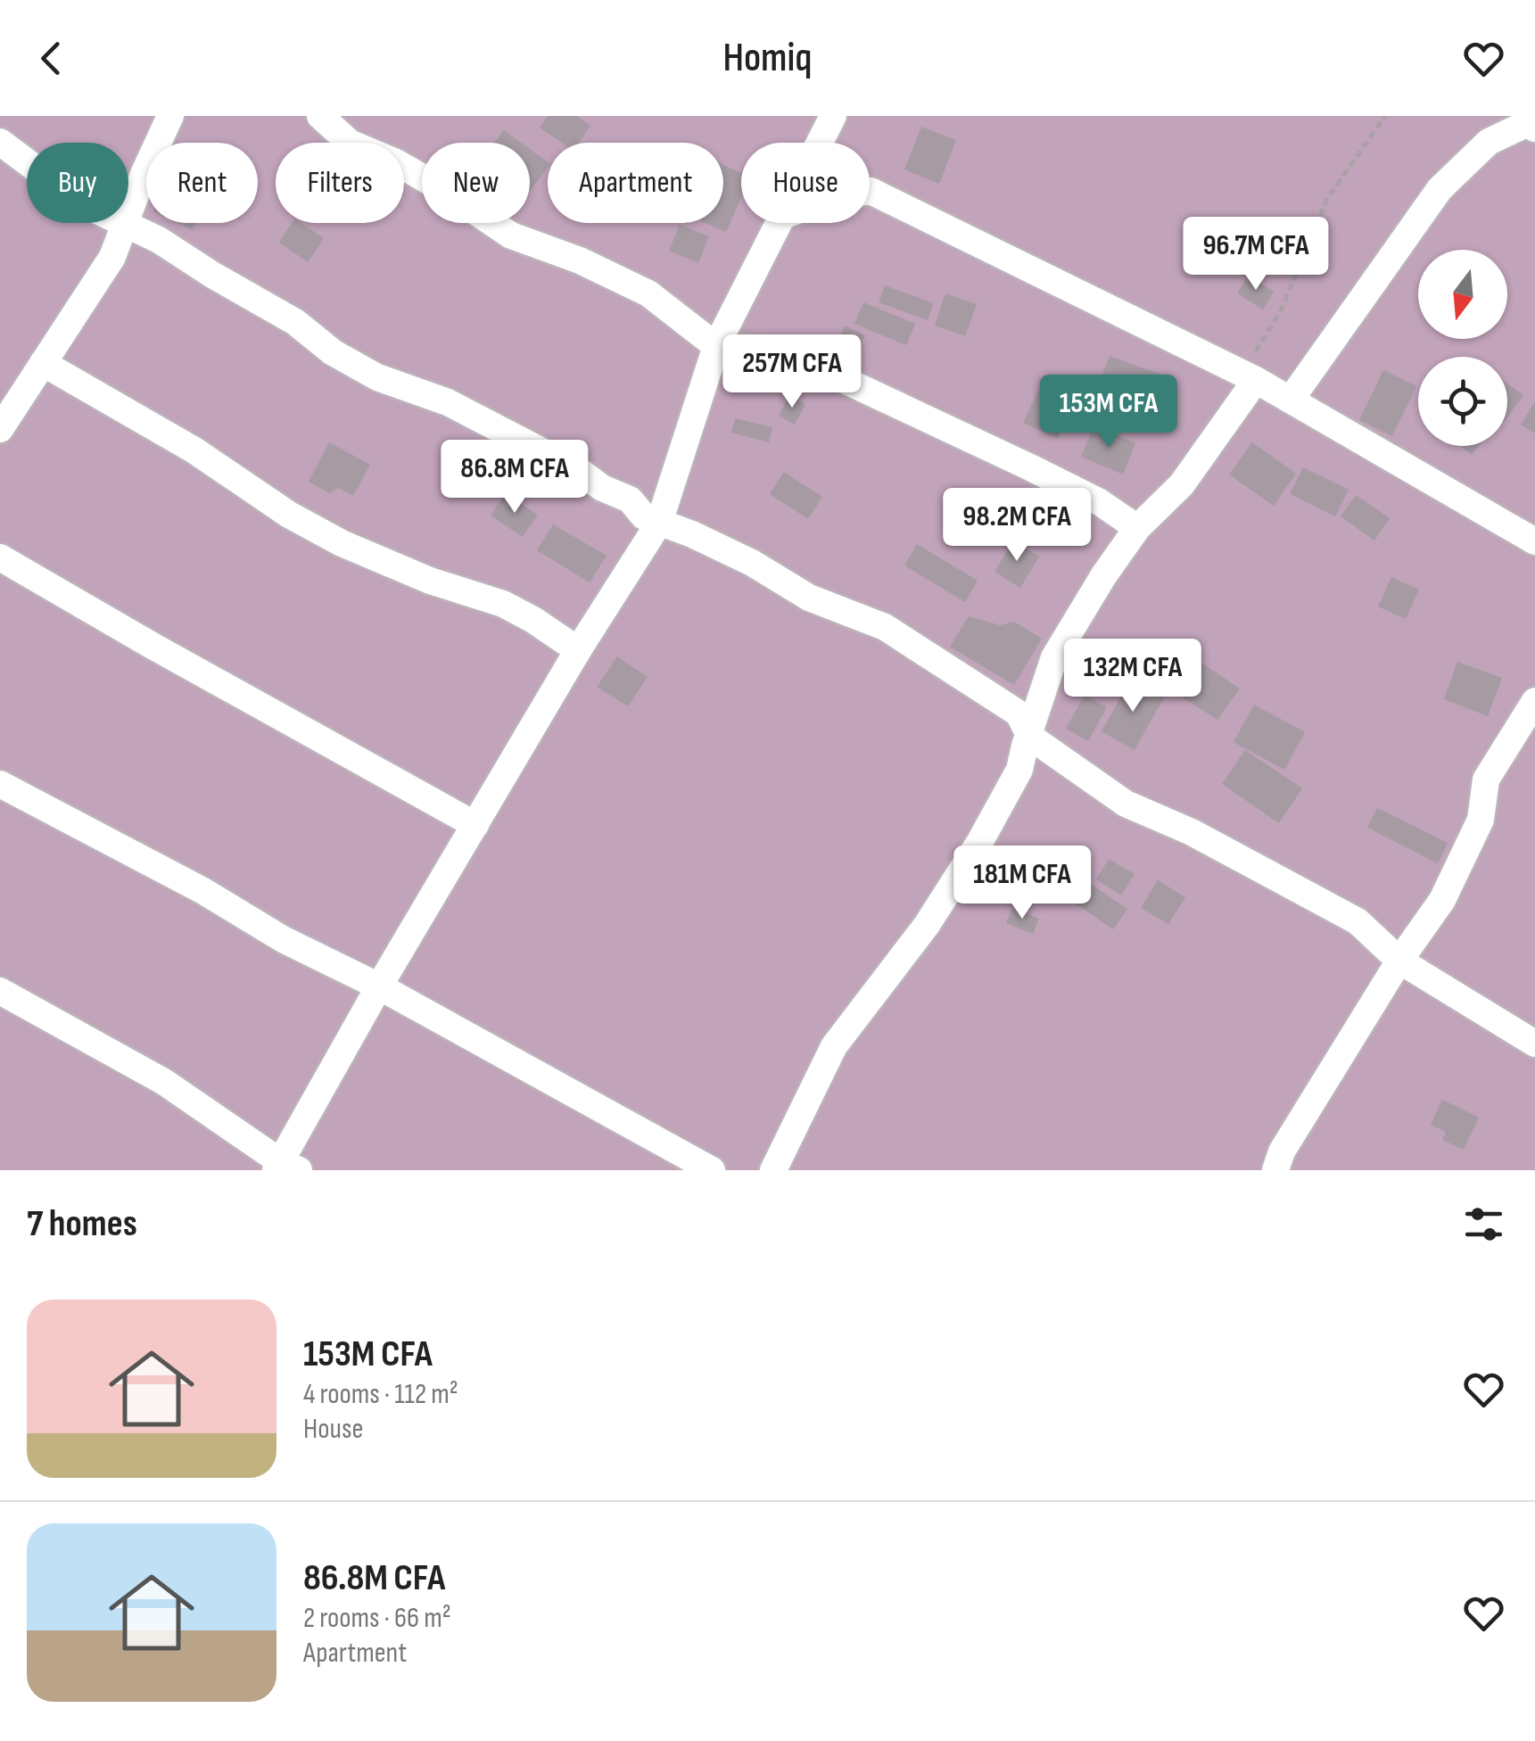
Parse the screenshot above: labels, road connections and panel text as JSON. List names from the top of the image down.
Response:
{
  "north": "bottom",
  "page": {
    "header": "Homiq",
    "chip": [
      "Buy",
      "Rent",
      "Filters",
      "New",
      "Apartment",
      "House"
    ],
    "price": [
      "96.7M CFA",
      "257M CFA",
      "153M CFA",
      "86.8M CFA",
      "98.2M CFA",
      "132M CFA",
      "181M CFA"
    ],
    "heading": "7 homes",
    "list": [
      {
        "name": "153M CFA",
        "note": "4 rooms · 112 m² · House"
      },
      {
        "name": "86.8M CFA",
        "note": "2 rooms · 66 m² · Apartment"
      }
    ]
  }
}
